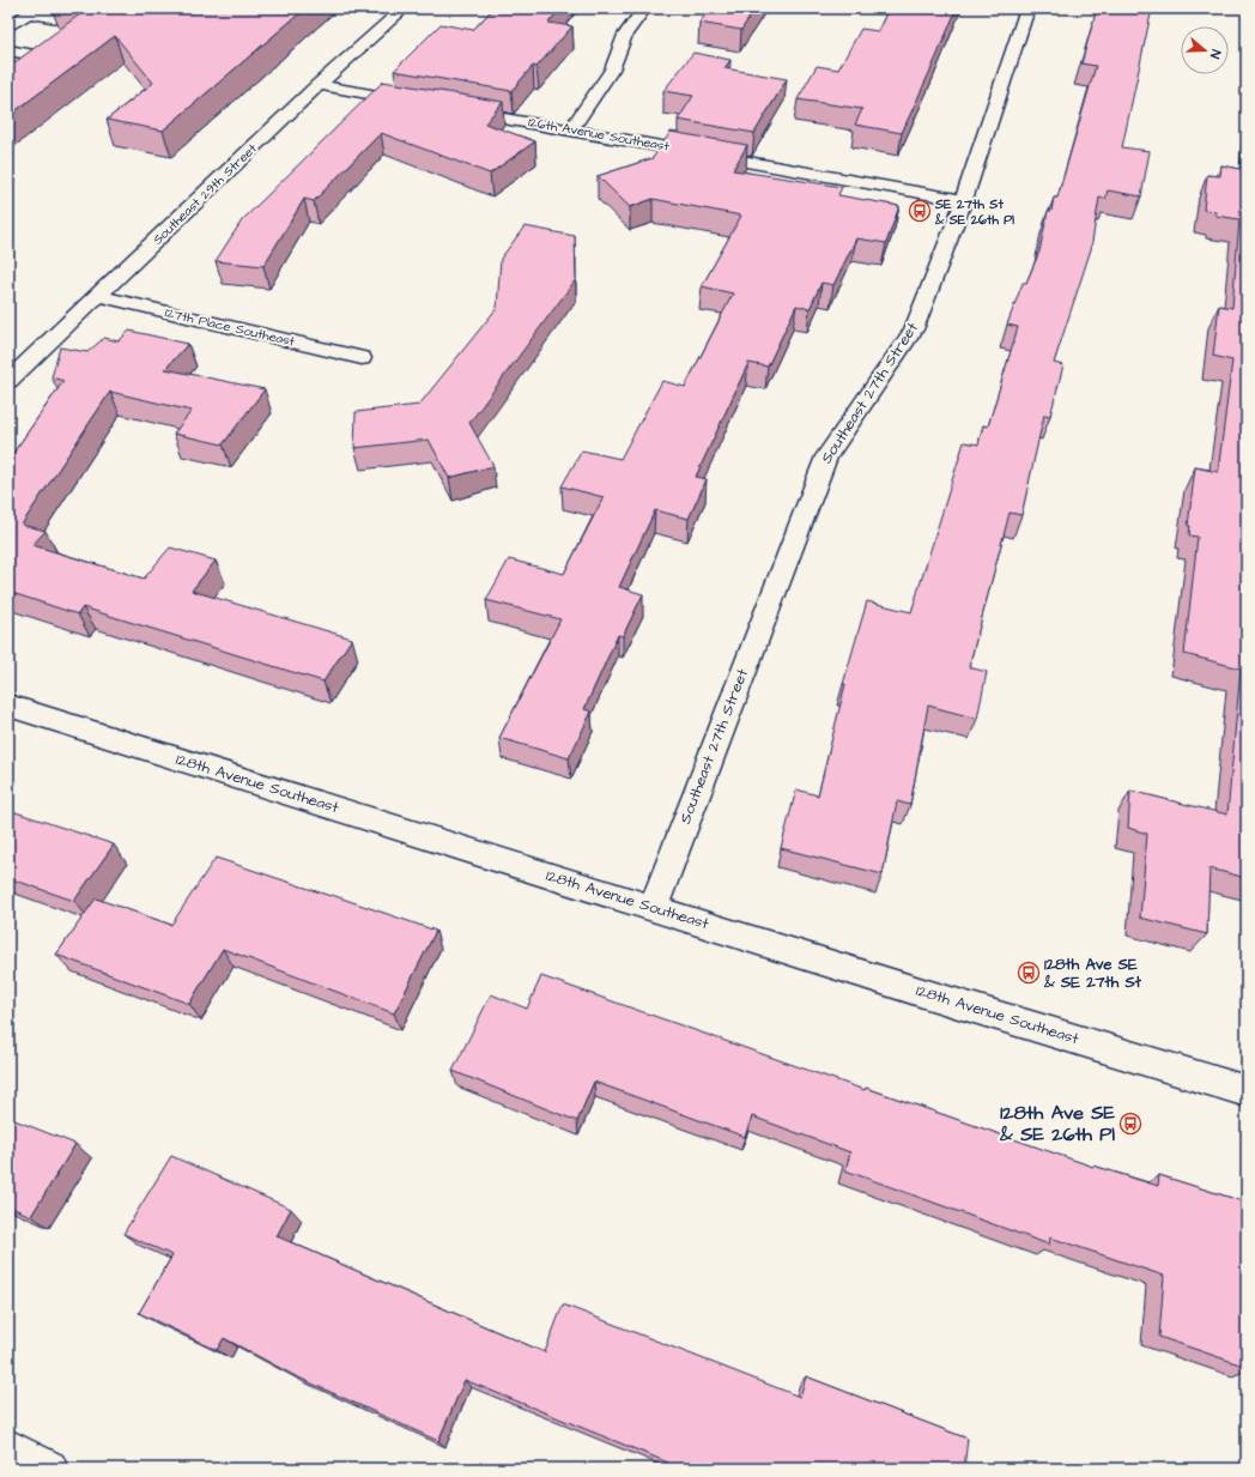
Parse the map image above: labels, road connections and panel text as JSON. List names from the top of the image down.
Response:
{
  "streets": {
    "street": [
      "126th Avenue Southeast",
      "Southeast 29th Street",
      "127th Place Southeast",
      "Southeast 27th Street",
      "128th Avenue Southeast"
    ]
  },
  "crossings": [
    ["126th Avenue Southeast", "Southeast 27th Street"],
    ["Southeast 29th Street", "127th Place Southeast"],
    ["Southeast 27th Street", "128th Avenue Southeast"]
  ],
  "places": {
    "bus stop": ["SE 27th St & SE 26th Pl", "128th Ave SE & SE 27th St", "128th Ave SE & SE 26th Pl"]
  },
  "north": "right"
}
